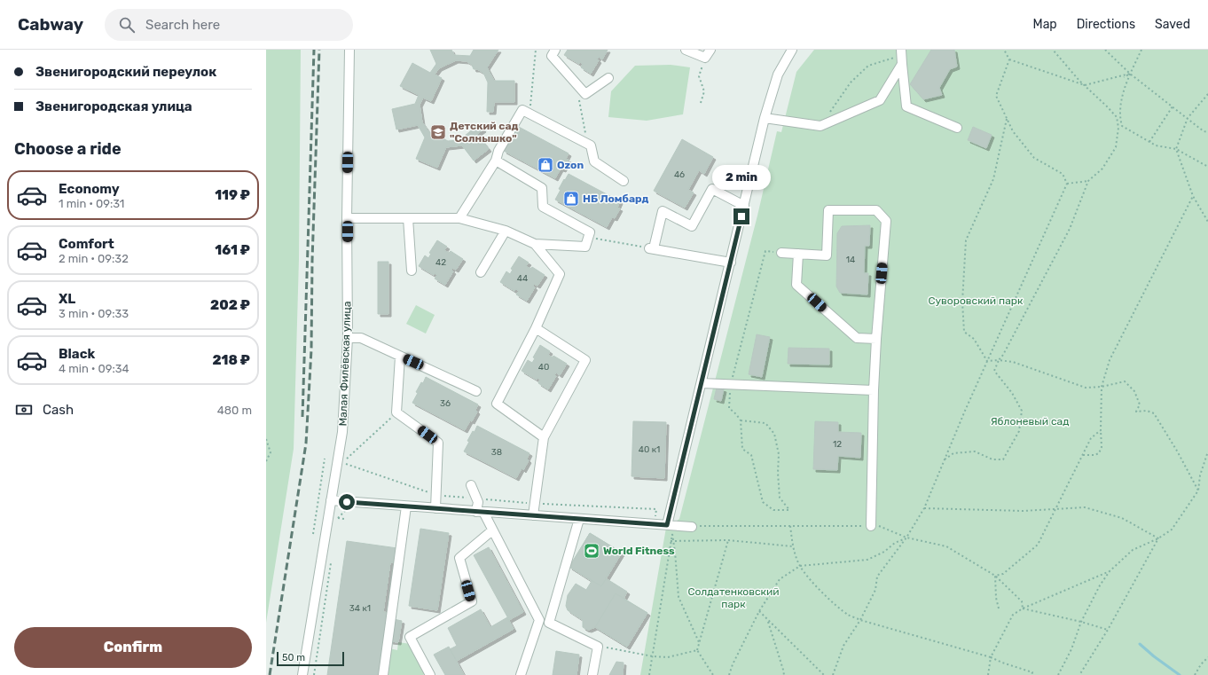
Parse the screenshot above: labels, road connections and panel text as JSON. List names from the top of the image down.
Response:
{
  "streets": {
    "street": ["Малая Филёвская улица"]
  },
  "parks": ["Суворовский парк", "Яблоневый сад", "Солдатенковский парк"],
  "places": {
    "school or university": ["Детский сад \"Солнышко\""],
    "shop": ["Ozon", "НБ Ломбард"],
    "sports": ["World Fitness"]
  },
  "house_numbers": [
    "46",
    "14",
    "42",
    "44",
    "40",
    "36",
    "12",
    "40 к1",
    "38",
    "34 к1"
  ],
  "scale_bar": "50 m",
  "page": {
    "header": "Cabway",
    "search": "Search here",
    "nav": ["Map", "Directions", "Saved"],
    "banner": ["Звенигородский переулок", "Звенигородская улица"],
    "heading": "Choose a ride",
    "bubble": "2 min",
    "list": [
      {
        "name": "Economy",
        "note": "1 min · 09:31",
        "value": "119 ₽"
      },
      {
        "name": "Comfort",
        "note": "2 min · 09:32",
        "value": "161 ₽"
      },
      {
        "name": "XL",
        "note": "3 min · 09:33",
        "value": "202 ₽"
      },
      {
        "name": "Black",
        "note": "4 min · 09:34",
        "value": "218 ₽"
      }
    ],
    "pay": ["Cash", "480 m"],
    "buttons": "Confirm",
    "scale": "50 m"
  }
}
